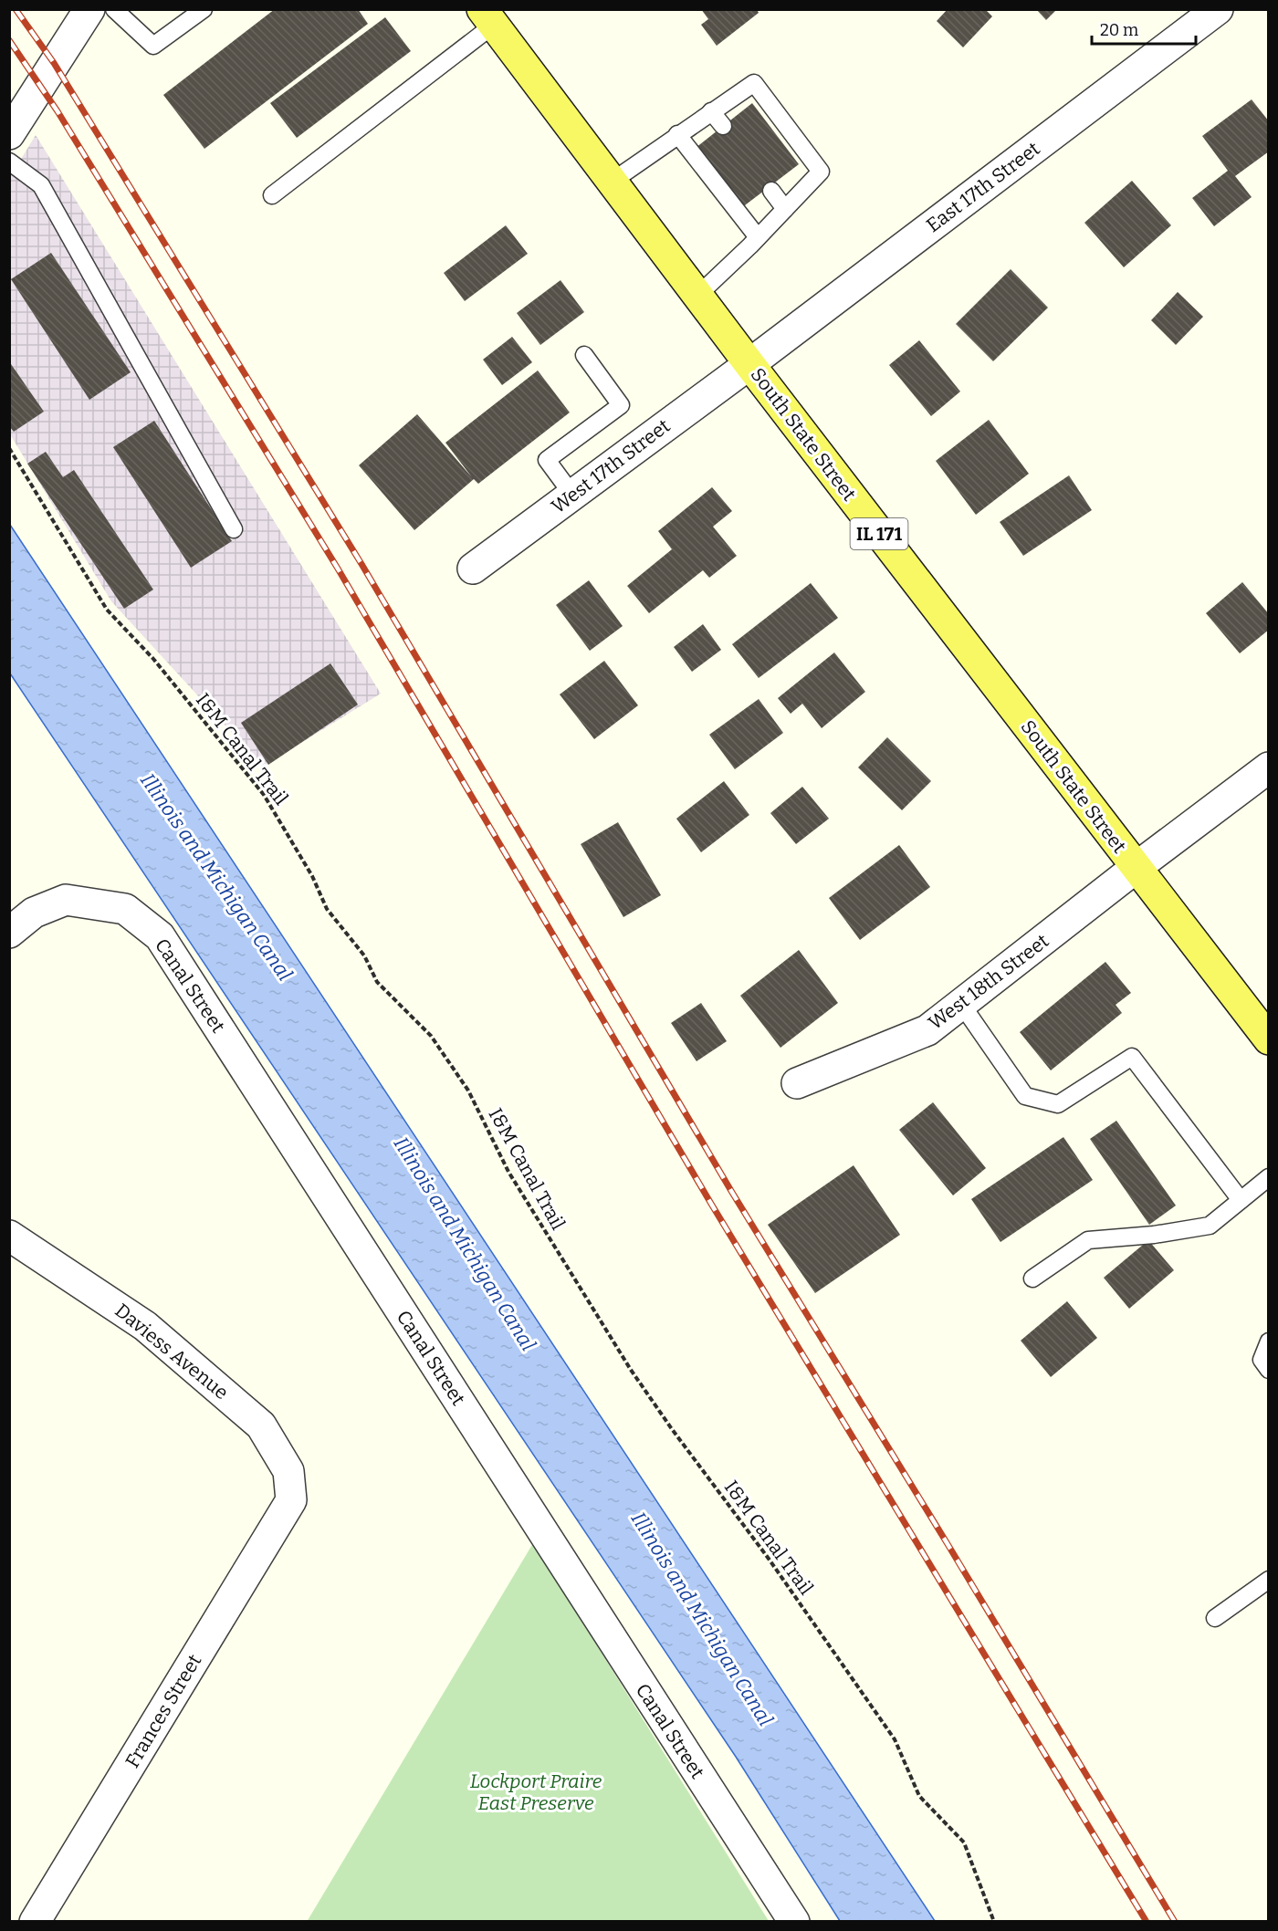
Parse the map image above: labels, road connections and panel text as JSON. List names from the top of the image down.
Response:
{
  "streets": {
    "main road": ["South State Street", "IL 171"],
    "street": [
      "East 17th Street",
      "West 17th Street",
      "West 18th Street",
      "Canal Street",
      "Daviess Avenue",
      "Frances Street"
    ],
    "path": ["I&M Canal Trail"]
  },
  "crossings": [
    ["East 17th Street", "South State Street"],
    ["East 17th Street", "West 17th Street"],
    ["South State Street", "West 17th Street"],
    ["South State Street", "West 18th Street"],
    ["Daviess Avenue", "Frances Street"]
  ],
  "water": ["Illinois and Michigan Canal"],
  "parks": ["Lockport Praire East Preserve"],
  "scale_bar": "20 m"
}
